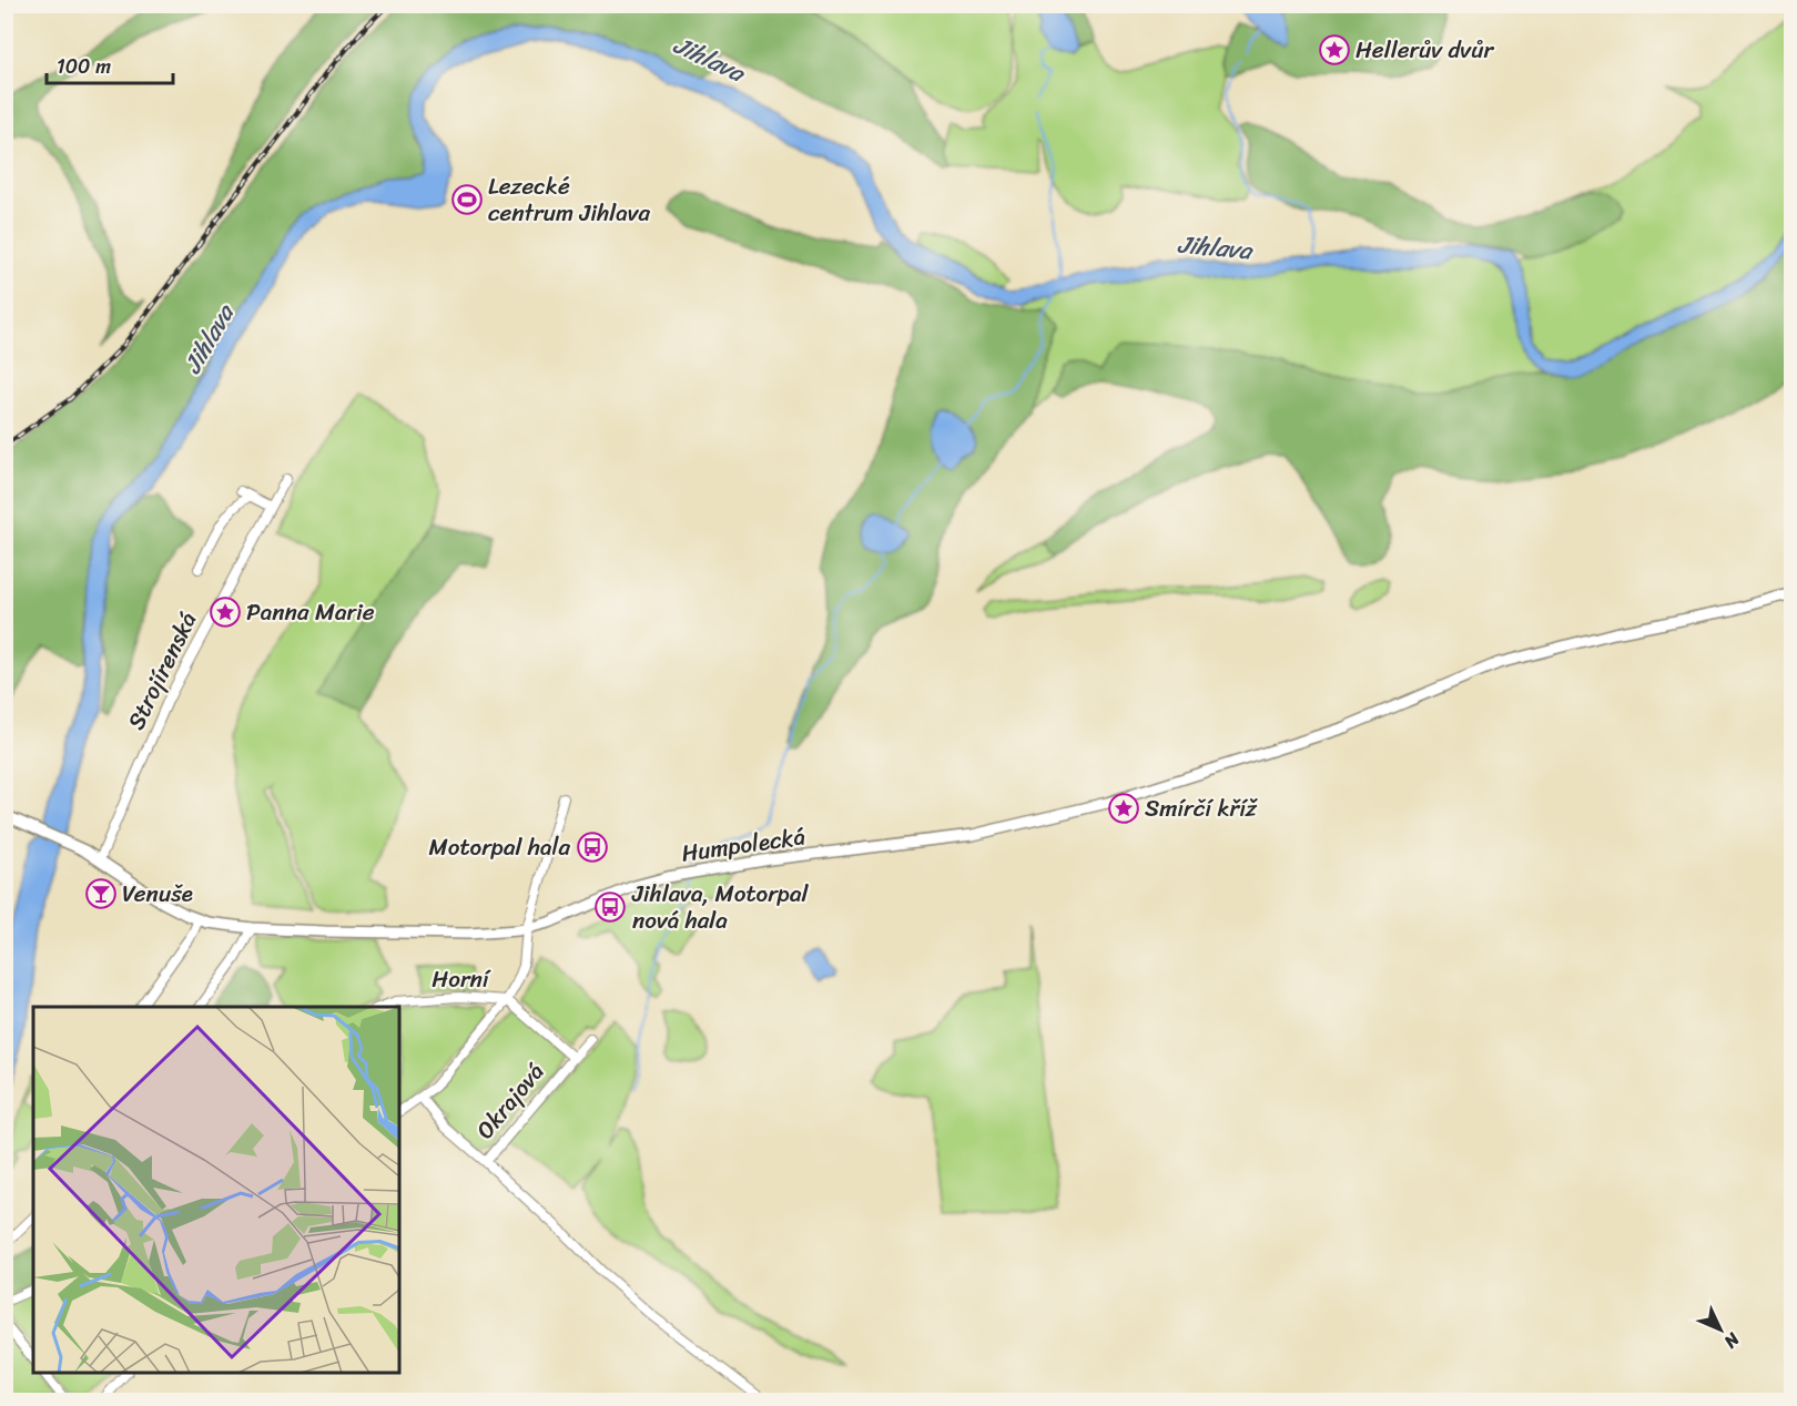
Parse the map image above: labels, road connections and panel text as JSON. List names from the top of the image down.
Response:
{
  "streets": {
    "main road": ["Humpolecká"],
    "street": ["Strojírenská", "Horní", "Okrajová"]
  },
  "crossings": [
    ["Strojírenská", "Humpolecká"],
    ["Horní", "Okrajová"]
  ],
  "water": ["Jihlava"],
  "places": {
    "place": ["Hellerův dvůr", "Panna Marie", "Smírčí kříž"],
    "sports": ["Lezecké centrum Jihlava"],
    "bus stop": ["Motorpal hala", "Jihlava, Motorpal nová hala"],
    "bar": ["Venuše"]
  },
  "scale_bar": "100 m",
  "north": "bottom right"
}
